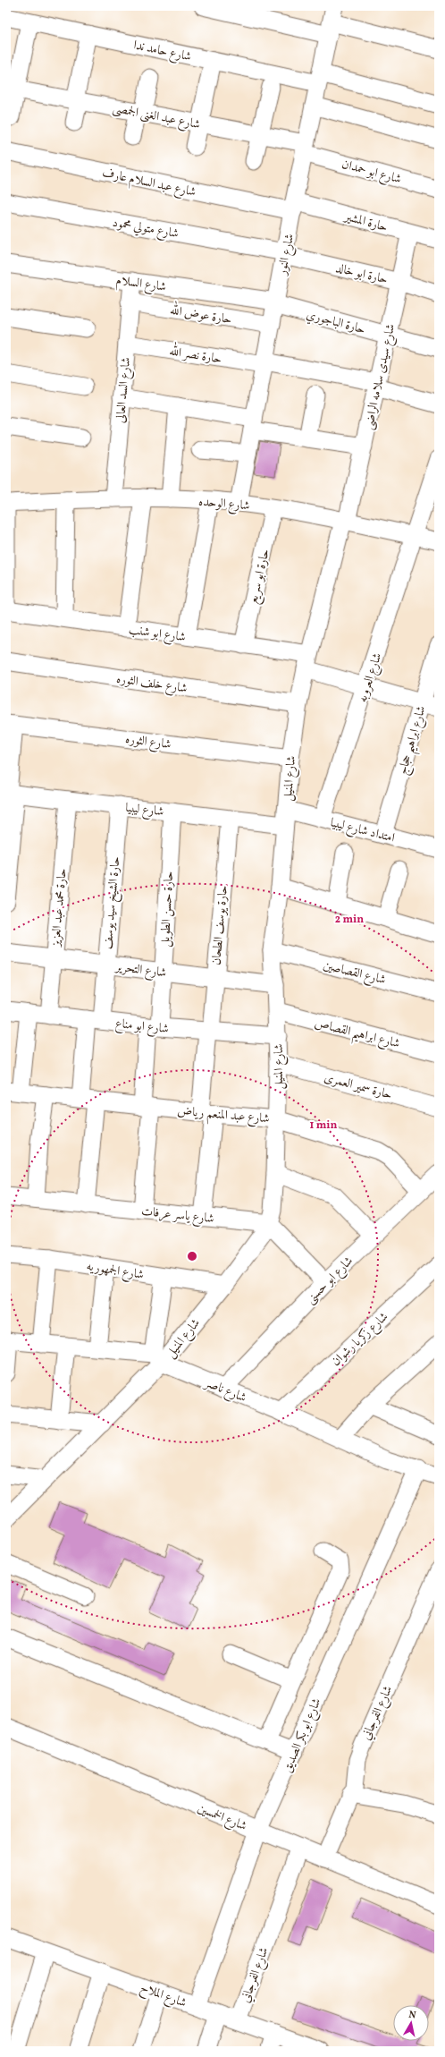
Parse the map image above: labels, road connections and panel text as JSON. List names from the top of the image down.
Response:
{
  "streets": {
    "street": [
      "شارع حامد ندا",
      "شارع عبد الغنى الجمصى",
      "شارع ابو حمدان",
      "شارع عبد السلام عارف",
      "حارة المشير",
      "شارع متولي محمود",
      "شارع النور",
      "حارة ابو خالد",
      "شارع السلام",
      "حارة عوض الله",
      "حارة الباجوري",
      "حارة نصر الله",
      "شارع سيدى سلامه الراضى",
      "شارع السد العالى",
      "شارع الوحده",
      "حارة ابو سريع",
      "شارع ابو شنب",
      "شارع العروبه",
      "شارع خلف الثوره",
      "شارع ابراهيم حجاج",
      "شارع الثوره",
      "شارع المنيل",
      "شارع ليبيا",
      "امتداد شارع ليبيا",
      "حارة الشيخ سيد يوسف",
      "حارة محمد عبد العزيز",
      "حارة حسن الطويل",
      "حارة يوسف الطحان",
      "شارع التحرير",
      "شارع القصاصين",
      "شارع ابو مناع",
      "شارع ابراهيم القصاص",
      "حارة سمير العمرى",
      "شارع عبد المنعم رياض",
      "شارع ياسر عرفات",
      "شارع الجمهوريه",
      "شارع ابو حسنى",
      "شارع زكريا رشوان",
      "شارع ناصر",
      "شارع الفرجاني",
      "شارع ابو بكر الصديق",
      "شارع الخمسين",
      "شارع الملاح"
    ]
  },
  "crossings": [
    ["شارع حامد ندا", "شارع النور"],
    ["شارع عبد الغنى الجمصى", "شارع ابو حمدان"],
    ["شارع عبد الغنى الجمصى", "شارع النور"],
    ["شارع ابو حمدان", "شارع النور"],
    ["شارع عبد السلام عارف", "حارة المشير"],
    ["شارع عبد السلام عارف", "شارع النور"],
    ["حارة المشير", "شارع النور"],
    ["حارة المشير", "شارع سيدى سلامه الراضى"],
    ["شارع متولي محمود", "شارع النور"],
    ["شارع متولي محمود", "حارة ابو خالد"],
    ["شارع النور", "حارة ابو خالد"],
    ["شارع النور", "شارع السلام"],
    ["شارع النور", "حارة عوض الله"],
    ["شارع النور", "حارة الباجوري"],
    ["شارع النور", "حارة نصر الله"],
    ["شارع النور", "شارع الوحده"],
    ["حارة ابو خالد", "شارع سيدى سلامه الراضى"],
    ["شارع السلام", "حارة الباجوري"],
    ["شارع السلام", "شارع السد العالى"],
    ["حارة عوض الله", "شارع السد العالى"],
    ["حارة الباجوري", "شارع سيدى سلامه الراضى"],
    ["حارة نصر الله", "شارع سيدى سلامه الراضى"],
    ["حارة نصر الله", "شارع السد العالى"],
    ["شارع سيدى سلامه الراضى", "شارع الوحده"],
    ["شارع سيدى سلامه الراضى", "شارع المنيل"],
    ["شارع السد العالى", "شارع الوحده"],
    ["شارع الوحده", "حارة ابو سريع"],
    ["شارع الوحده", "شارع العروبه"],
    ["شارع الوحده", "شارع المنيل"],
    ["حارة ابو سريع", "شارع ابو شنب"],
    ["شارع ابو شنب", "شارع العروبه"],
    ["شارع ابو شنب", "شارع ابراهيم حجاج"],
    ["شارع ابو شنب", "شارع المنيل"],
    ["شارع العروبه", "امتداد شارع ليبيا"],
    ["شارع خلف الثوره", "شارع المنيل"],
    ["شارع ابراهيم حجاج", "امتداد شارع ليبيا"],
    ["شارع الثوره", "شارع المنيل"],
    ["شارع المنيل", "شارع ليبيا"],
    ["شارع المنيل", "امتداد شارع ليبيا"],
    ["شارع المنيل", "شارع التحرير"],
    ["شارع المنيل", "شارع القصاصين"],
    ["شارع المنيل", "شارع ابو مناع"],
    ["شارع المنيل", "شارع ابراهيم القصاص"],
    ["شارع المنيل", "حارة سمير العمرى"],
    ["شارع المنيل", "شارع عبد المنعم رياض"],
    ["شارع المنيل", "شارع ياسر عرفات"],
    ["شارع المنيل", "شارع الجمهوريه"],
    ["شارع المنيل", "شارع ناصر"],
    ["شارع ليبيا", "امتداد شارع ليبيا"],
    ["شارع ليبيا", "حارة الشيخ سيد يوسف"],
    ["شارع ليبيا", "حارة محمد عبد العزيز"],
    ["شارع ليبيا", "حارة حسن الطويل"],
    ["شارع ليبيا", "حارة يوسف الطحان"],
    ["حارة الشيخ سيد يوسف", "شارع التحرير"],
    ["حارة الشيخ سيد يوسف", "شارع ابو مناع"],
    ["حارة الشيخ سيد يوسف", "شارع عبد المنعم رياض"],
    ["حارة الشيخ سيد يوسف", "شارع ياسر عرفات"],
    ["حارة محمد عبد العزيز", "شارع التحرير"],
    ["حارة محمد عبد العزيز", "شارع ابو مناع"],
    ["حارة حسن الطويل", "شارع التحرير"],
    ["حارة حسن الطويل", "شارع ابو مناع"],
    ["حارة حسن الطويل", "شارع عبد المنعم رياض"],
    ["حارة حسن الطويل", "شارع ياسر عرفات"],
    ["حارة يوسف الطحان", "شارع التحرير"],
    ["حارة يوسف الطحان", "شارع ابو مناع"],
    ["حارة يوسف الطحان", "شارع عبد المنعم رياض"],
    ["حارة يوسف الطحان", "شارع ياسر عرفات"],
    ["شارع عبد المنعم رياض", "شارع ابو حسنى"],
    ["شارع ابو حسنى", "شارع ناصر"],
    ["شارع زكريا رشوان", "شارع ناصر"],
    ["شارع ناصر", "شارع ابو بكر الصديق"],
    ["شارع الفرجاني", "شارع الخمسين"],
    ["شارع الفرجاني", "شارع الملاح"],
    ["شارع ابو بكر الصديق", "شارع الخمسين"],
    ["شارع ابو بكر الصديق", "شارع الملاح"]
  ],
  "north": "top",
  "rings": ["2 min", "1 min"]
}
